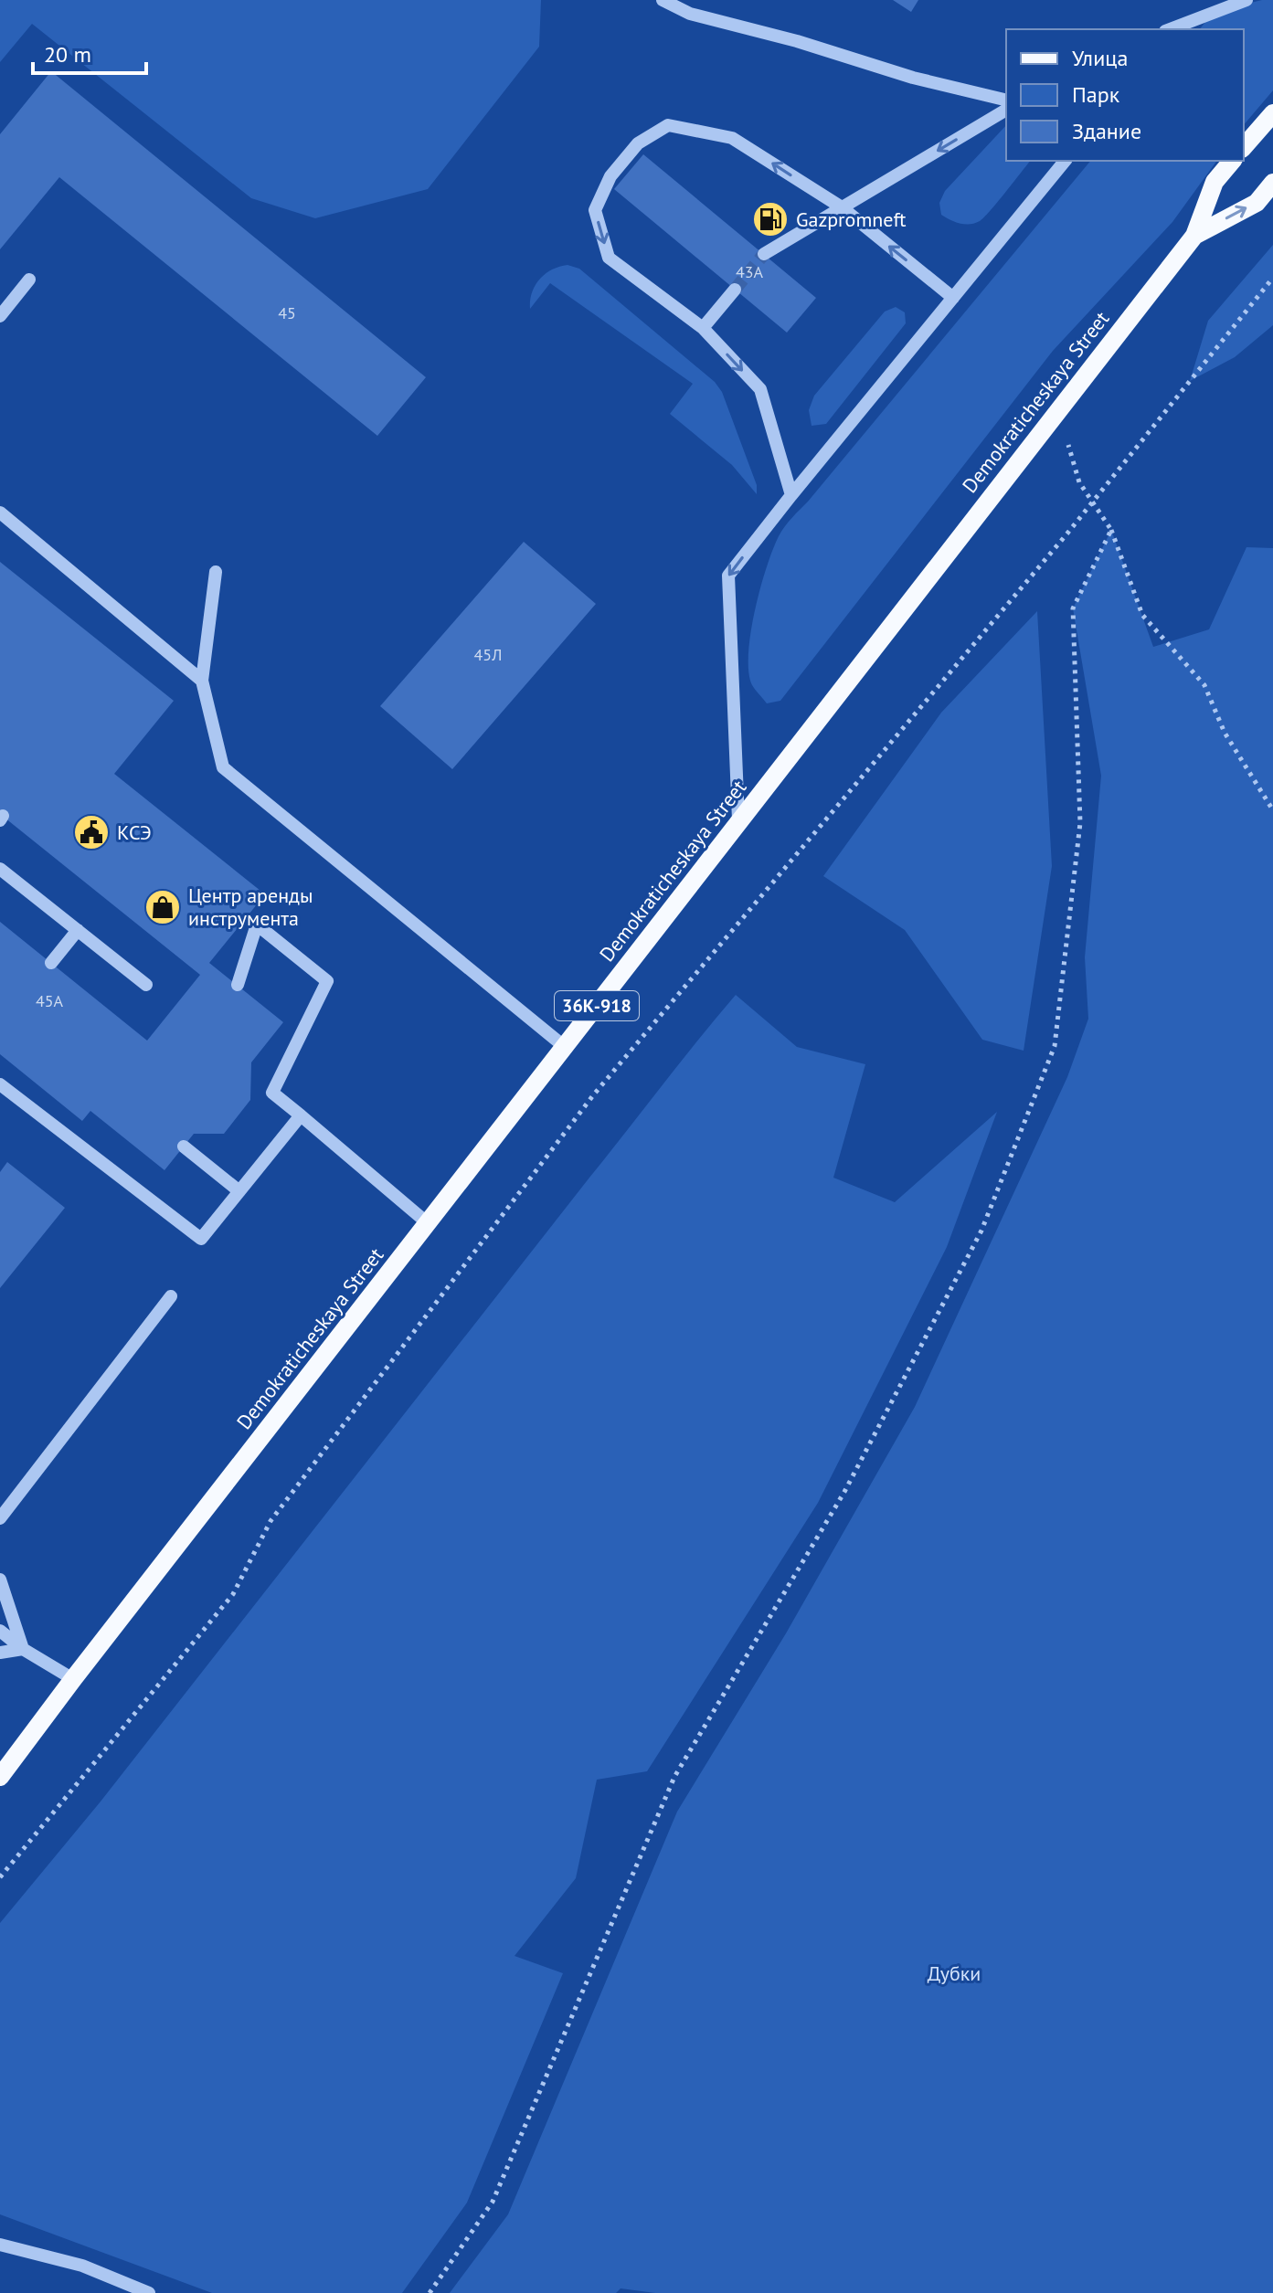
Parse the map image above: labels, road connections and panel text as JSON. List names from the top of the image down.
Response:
{
  "streets": {
    "main road": ["Demokraticheskaya Street", "36К-918"]
  },
  "parks": ["Дубки"],
  "places": {
    "fuel station": ["Gazpromneft"],
    "public building": ["КСЭ"],
    "shop": ["Центр аренды инструмента"]
  },
  "house_numbers": [
    "43А",
    "45",
    "45Л",
    "45А"
  ],
  "legend": ["Улица", "Парк", "Здание"],
  "scale_bar": "20 m"
}
